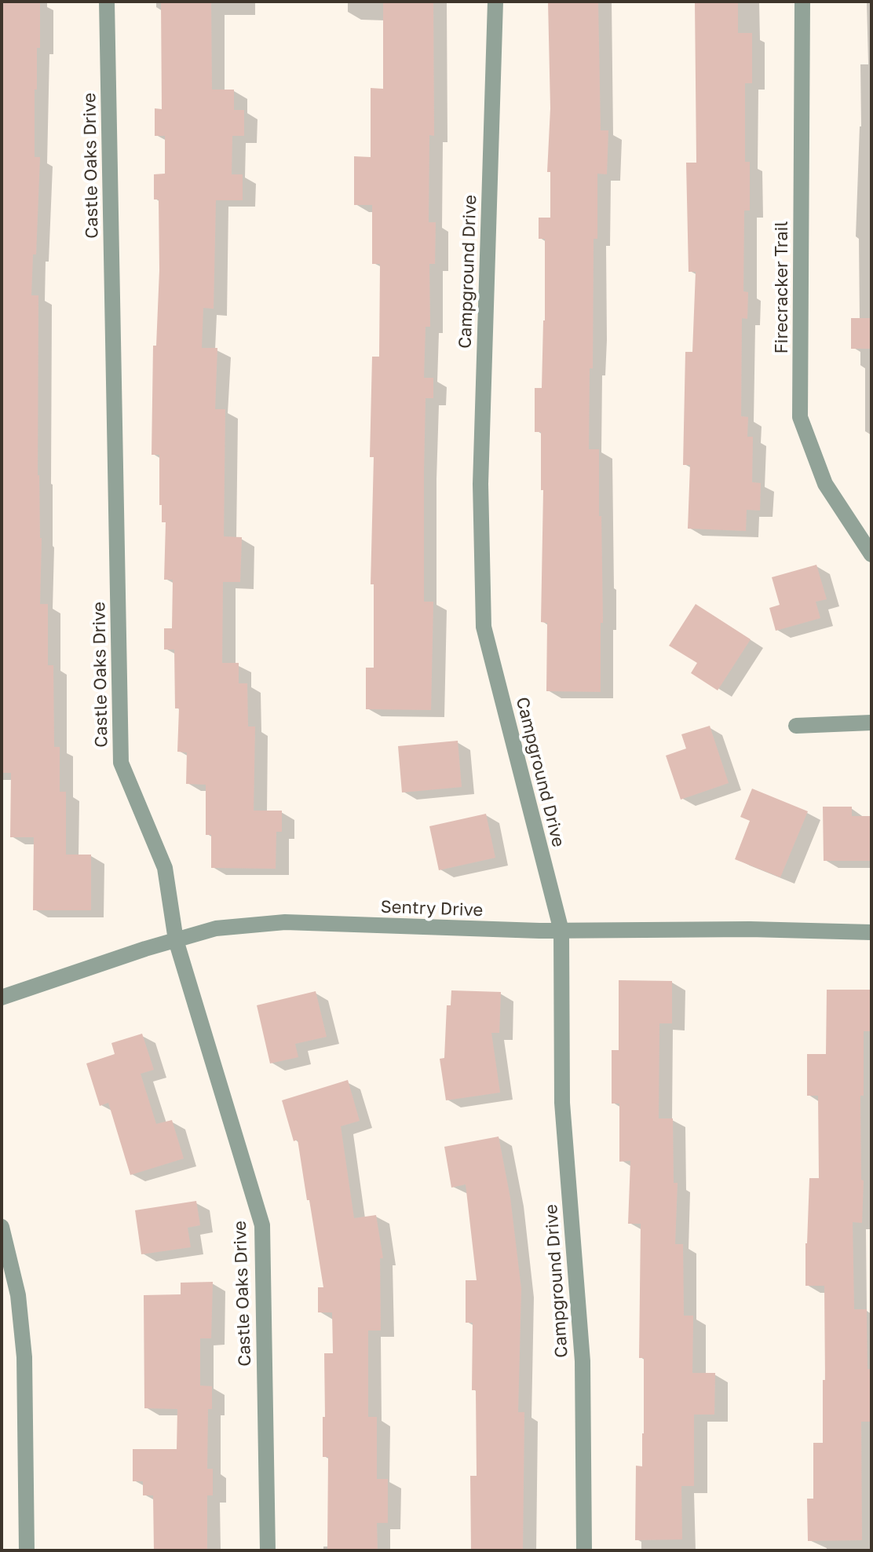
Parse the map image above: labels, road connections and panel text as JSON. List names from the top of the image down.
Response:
{
  "streets": {
    "street": [
      "Castle Oaks Drive",
      "Campground Drive",
      "Firecracker Trail",
      "Sentry Drive"
    ]
  },
  "crossings": [
    ["Castle Oaks Drive", "Sentry Drive"],
    ["Campground Drive", "Sentry Drive"]
  ]
}
